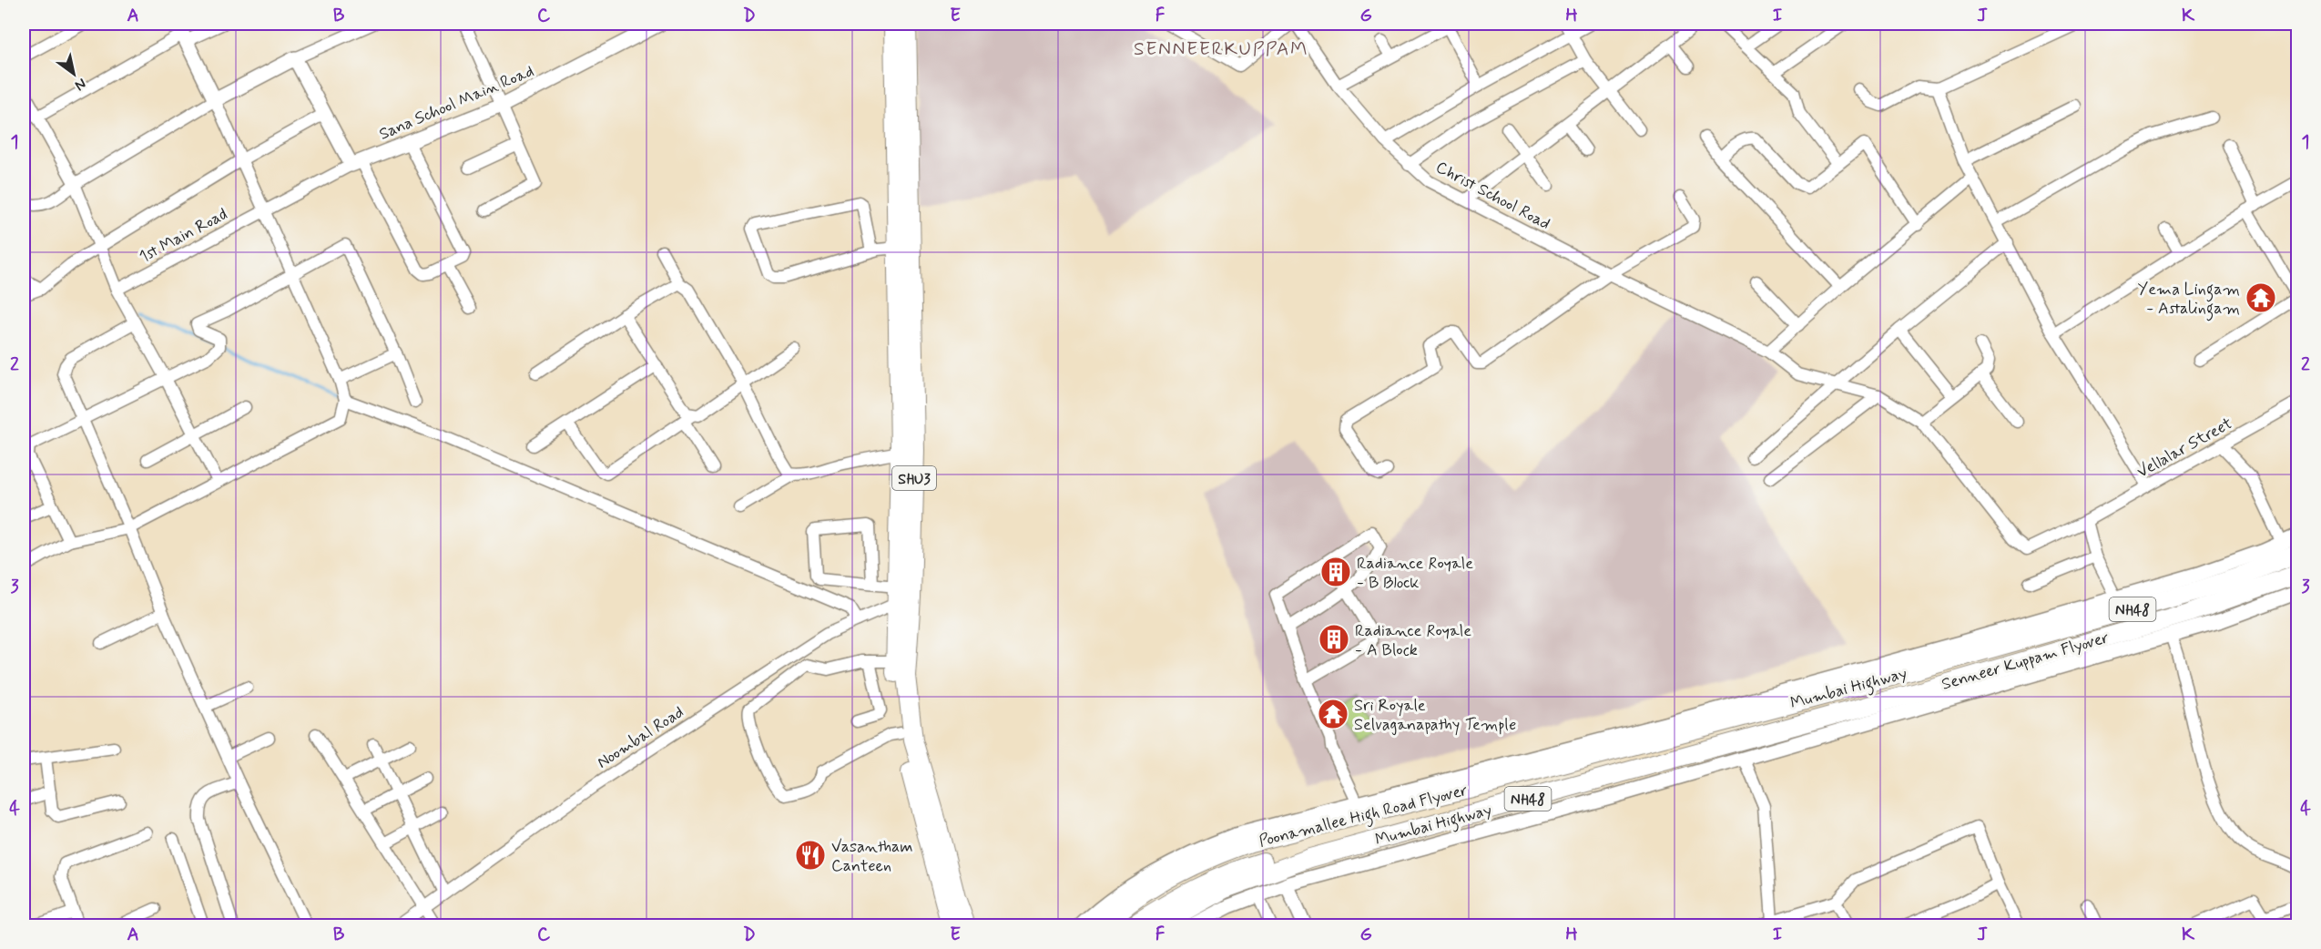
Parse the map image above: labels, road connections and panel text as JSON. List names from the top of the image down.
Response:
{
  "streets": {
    "main road": [
      "SHU3",
      "NH48",
      "Senneer Kuppam Flyover",
      "Mumbai Highway",
      "Poonamallee High Road Flyover"
    ],
    "street": [
      "Sana School Main Road",
      "Christ School Road",
      "1st Main Road",
      "Vellalar Street",
      "Noombal Road"
    ]
  },
  "crossings": [
    ["Sana School Main Road", "1st Main Road"],
    ["Christ School Road", "Vellalar Street"],
    ["SHU3", "Noombal Road"],
    ["Senneer Kuppam Flyover", "Mumbai Highway"],
    ["Mumbai Highway", "Poonamallee High Road Flyover"]
  ],
  "districts": ["SENNEERKUPPAM"],
  "places": {
    "temple": ["Yema Lingam - Astalingam", "Sri Royale Selvaganapathy Temple"],
    "building": ["Radiance Royale - B Block", "Radiance Royale - A Block"],
    "restaurant": ["Vasantham Canteen"]
  },
  "north": "bottom right",
  "grid": {
    "columns": [
      "A",
      "B",
      "C",
      "D",
      "E",
      "F",
      "G",
      "H",
      "I",
      "J",
      "K"
    ],
    "rows": [
      "1",
      "2",
      "3",
      "4"
    ]
  }
}
